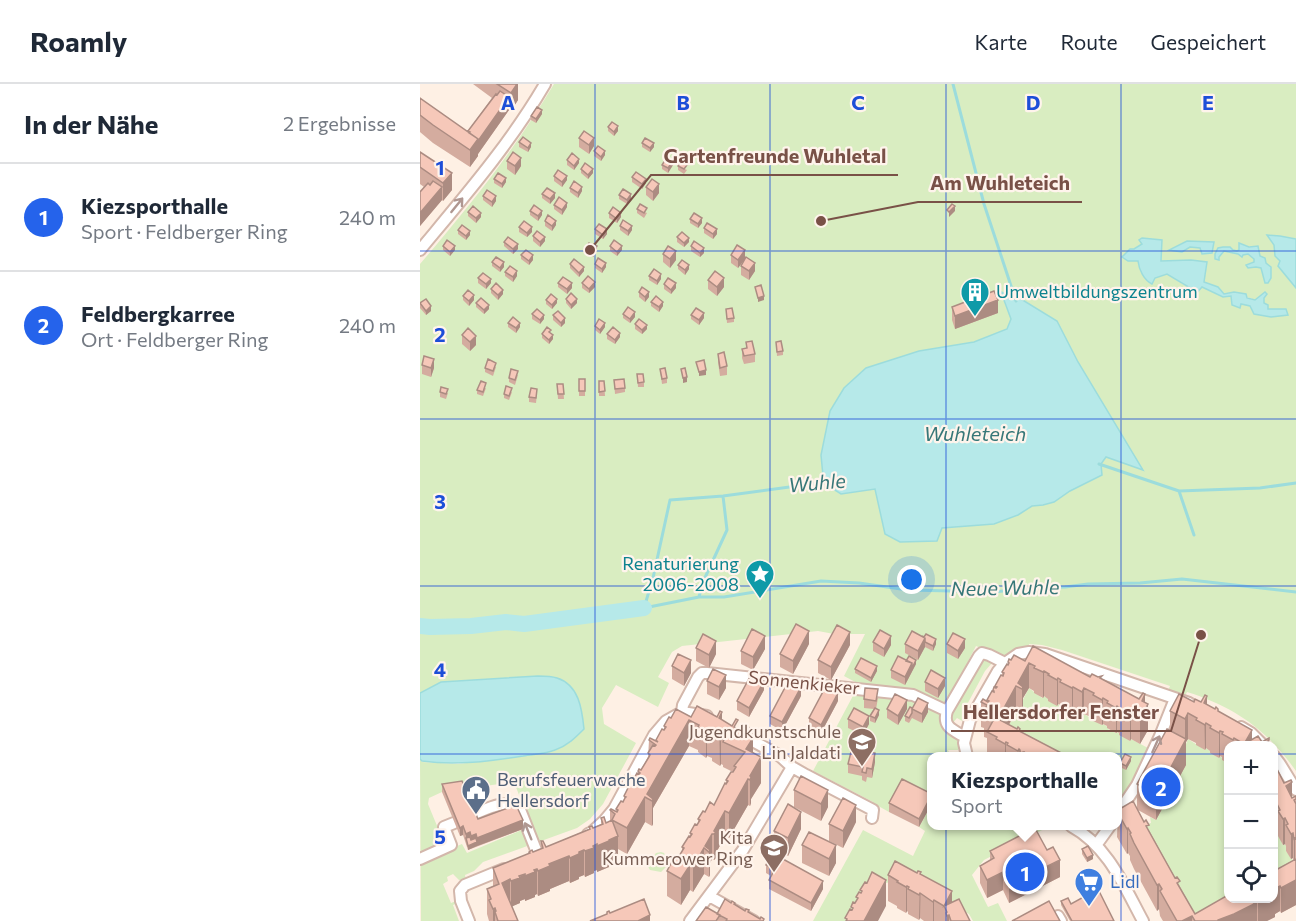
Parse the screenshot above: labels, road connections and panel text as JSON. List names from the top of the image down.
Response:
{
  "streets": {
    "street": ["Sonnenkieker"]
  },
  "water": ["Wuhleteich", "Wuhle", "Neue Wuhle"],
  "places": {
    "other": ["Am Wuhleteich", "Gartenfreunde Wuhletal", "Hellersdorfer Fenster"],
    "building": ["Umweltbildungszentrum"],
    "place": ["Renaturierung 2006-2008"],
    "school or university": ["Jugendkunstschule Lin Jaldati", "Kita Kummerower Ring"],
    "public building": ["Berufsfeuerwache Hellersdorf"],
    "supermarket": ["Lidl"]
  },
  "page": {
    "header": "Roamly",
    "nav": ["Karte", "Route", "Gespeichert"],
    "heading": ["In der Nähe", "2 Ergebnisse"],
    "list": [
      {
        "mark": "1",
        "name": "Kiezsporthalle",
        "note": "Sport · Feldberger Ring",
        "value": "240 m"
      },
      {
        "mark": "2",
        "name": "Feldbergkarree",
        "note": "Ort · Feldberger Ring",
        "value": "240 m"
      }
    ],
    "map_buttons": ["+", "−"],
    "popup": ["Kiezsporthalle", "Sport"],
    "pins": ["2", "1"]
  },
  "grid": {
    "columns": [
      "A",
      "B",
      "C",
      "D",
      "E"
    ],
    "rows": [
      "1",
      "2",
      "3",
      "4",
      "5"
    ]
  }
}
